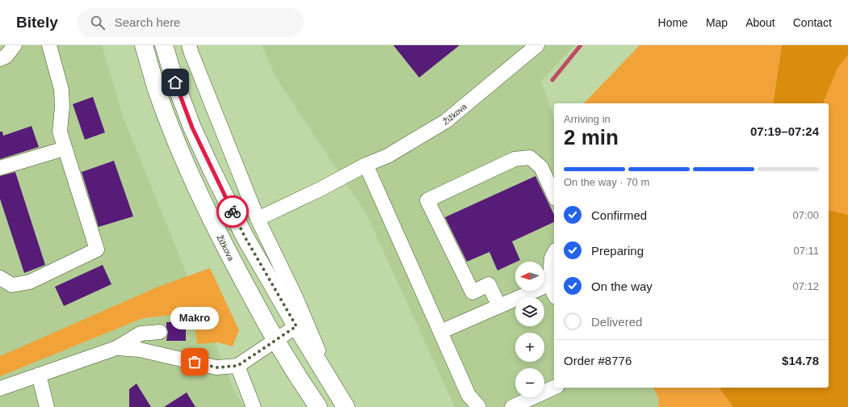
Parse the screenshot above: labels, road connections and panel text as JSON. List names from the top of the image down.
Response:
{
  "streets": {
    "main road": ["Žižkova"]
  },
  "places": ["Makro"],
  "north": "left",
  "page": {
    "header": "Bitely",
    "search": "Search here",
    "nav": [
      "Home",
      "Map",
      "About",
      "Contact"
    ],
    "heading": ["2 min", "Arriving in", "07:19–07:24"],
    "panel": ["Order #8776", "$14.78"],
    "bar": "On the way · 70 m",
    "list": [
      ["Confirmed", "07:00"],
      ["Preparing", "07:11"],
      ["On the way", "07:12"],
      "Delivered"
    ],
    "map_buttons": ["+", "−"],
    "bubble": "Makro"
  }
}
